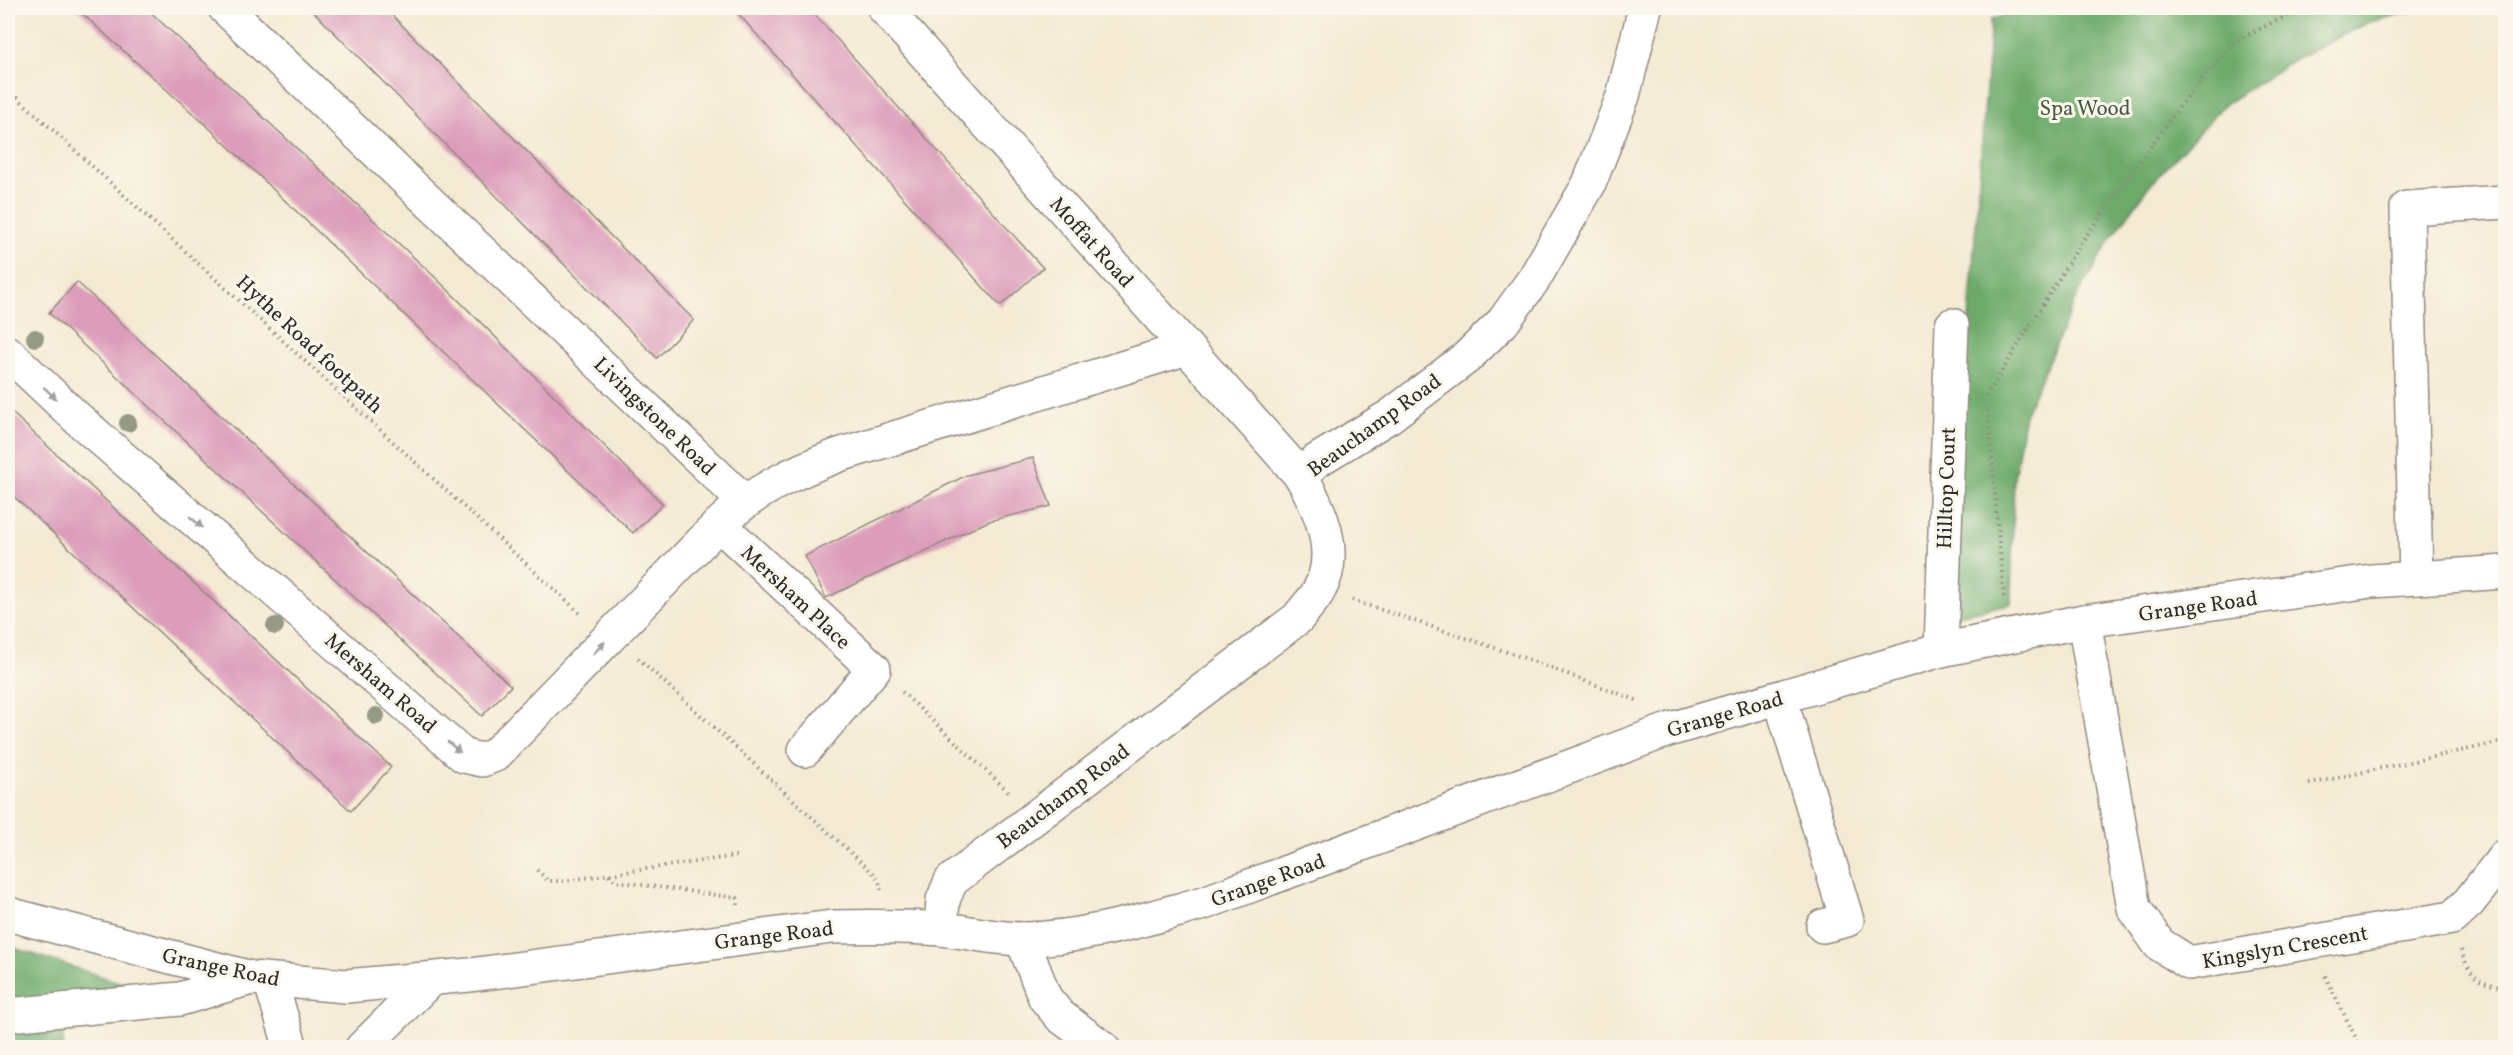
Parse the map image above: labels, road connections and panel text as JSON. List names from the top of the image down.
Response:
{
  "streets": {
    "street": [
      "Moffat Road",
      "Livingstone Road",
      "Beauchamp Road",
      "Hilltop Court",
      "Mersham Place",
      "Grange Road",
      "Mersham Road",
      "Kingslyn Crescent"
    ],
    "path": ["Hythe Road footpath"]
  },
  "crossings": [
    ["Moffat Road", "Beauchamp Road"],
    ["Livingstone Road", "Mersham Road"],
    ["Beauchamp Road", "Grange Road"],
    ["Hilltop Court", "Grange Road"],
    ["Mersham Place", "Mersham Road"],
    ["Grange Road", "Kingslyn Crescent"]
  ],
  "parks": ["Spa Wood"]
}
